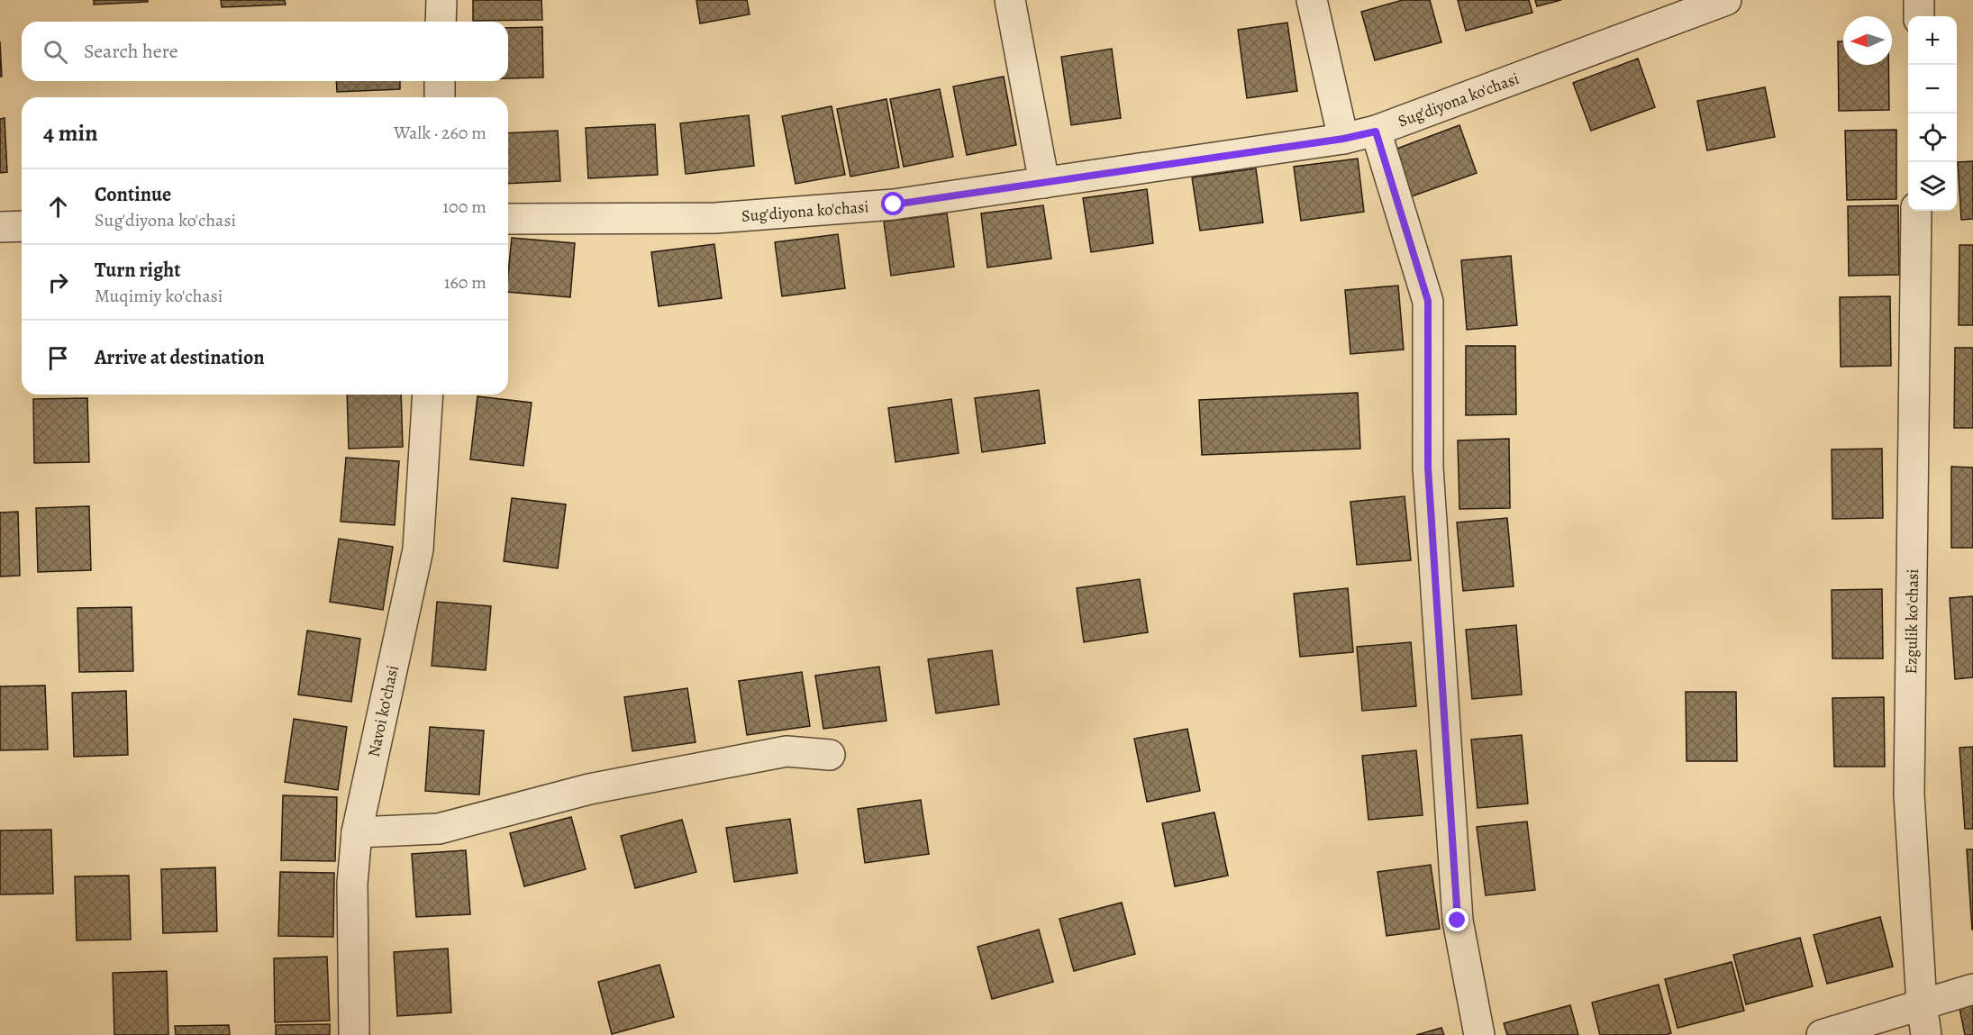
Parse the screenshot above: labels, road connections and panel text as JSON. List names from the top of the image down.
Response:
{
  "streets": {
    "street": ["Sug'diyona ko'chasi", "Ezgulik ko'chasi", "Navoi ko'chasi"]
  },
  "north": "left",
  "page": {
    "map_buttons": ["+", "−"],
    "search": "Search here",
    "heading": ["4 min", "Walk · 260 m"],
    "list": [
      ["Continue", "Sug'diyona ko'chasi", "100 m"],
      ["Turn right", "Muqimiy ko'chasi", "160 m"],
      "Arrive at destination"
    ]
  }
}
